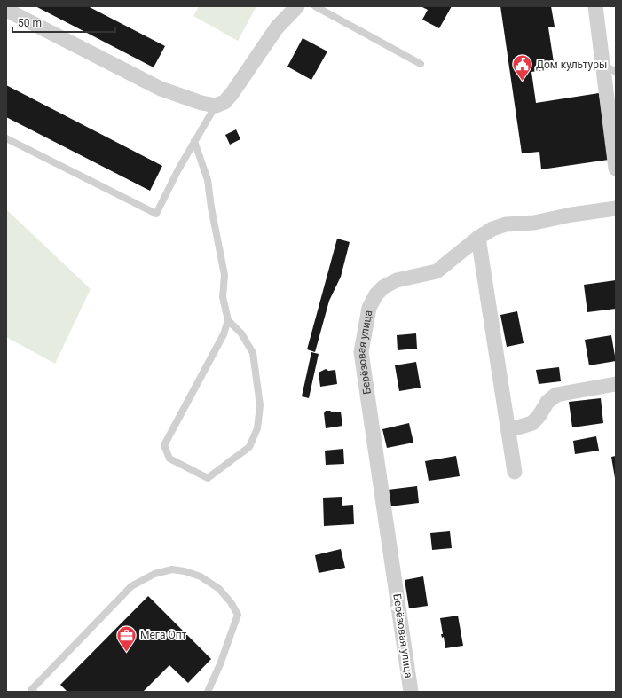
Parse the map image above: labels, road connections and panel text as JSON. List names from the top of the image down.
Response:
{
  "streets": {
    "street": ["Берёзовая улица"]
  },
  "places": {
    "public building": ["Дом культуры"],
    "office": ["Мега Опт"]
  },
  "scale_bar": "50 m"
}
